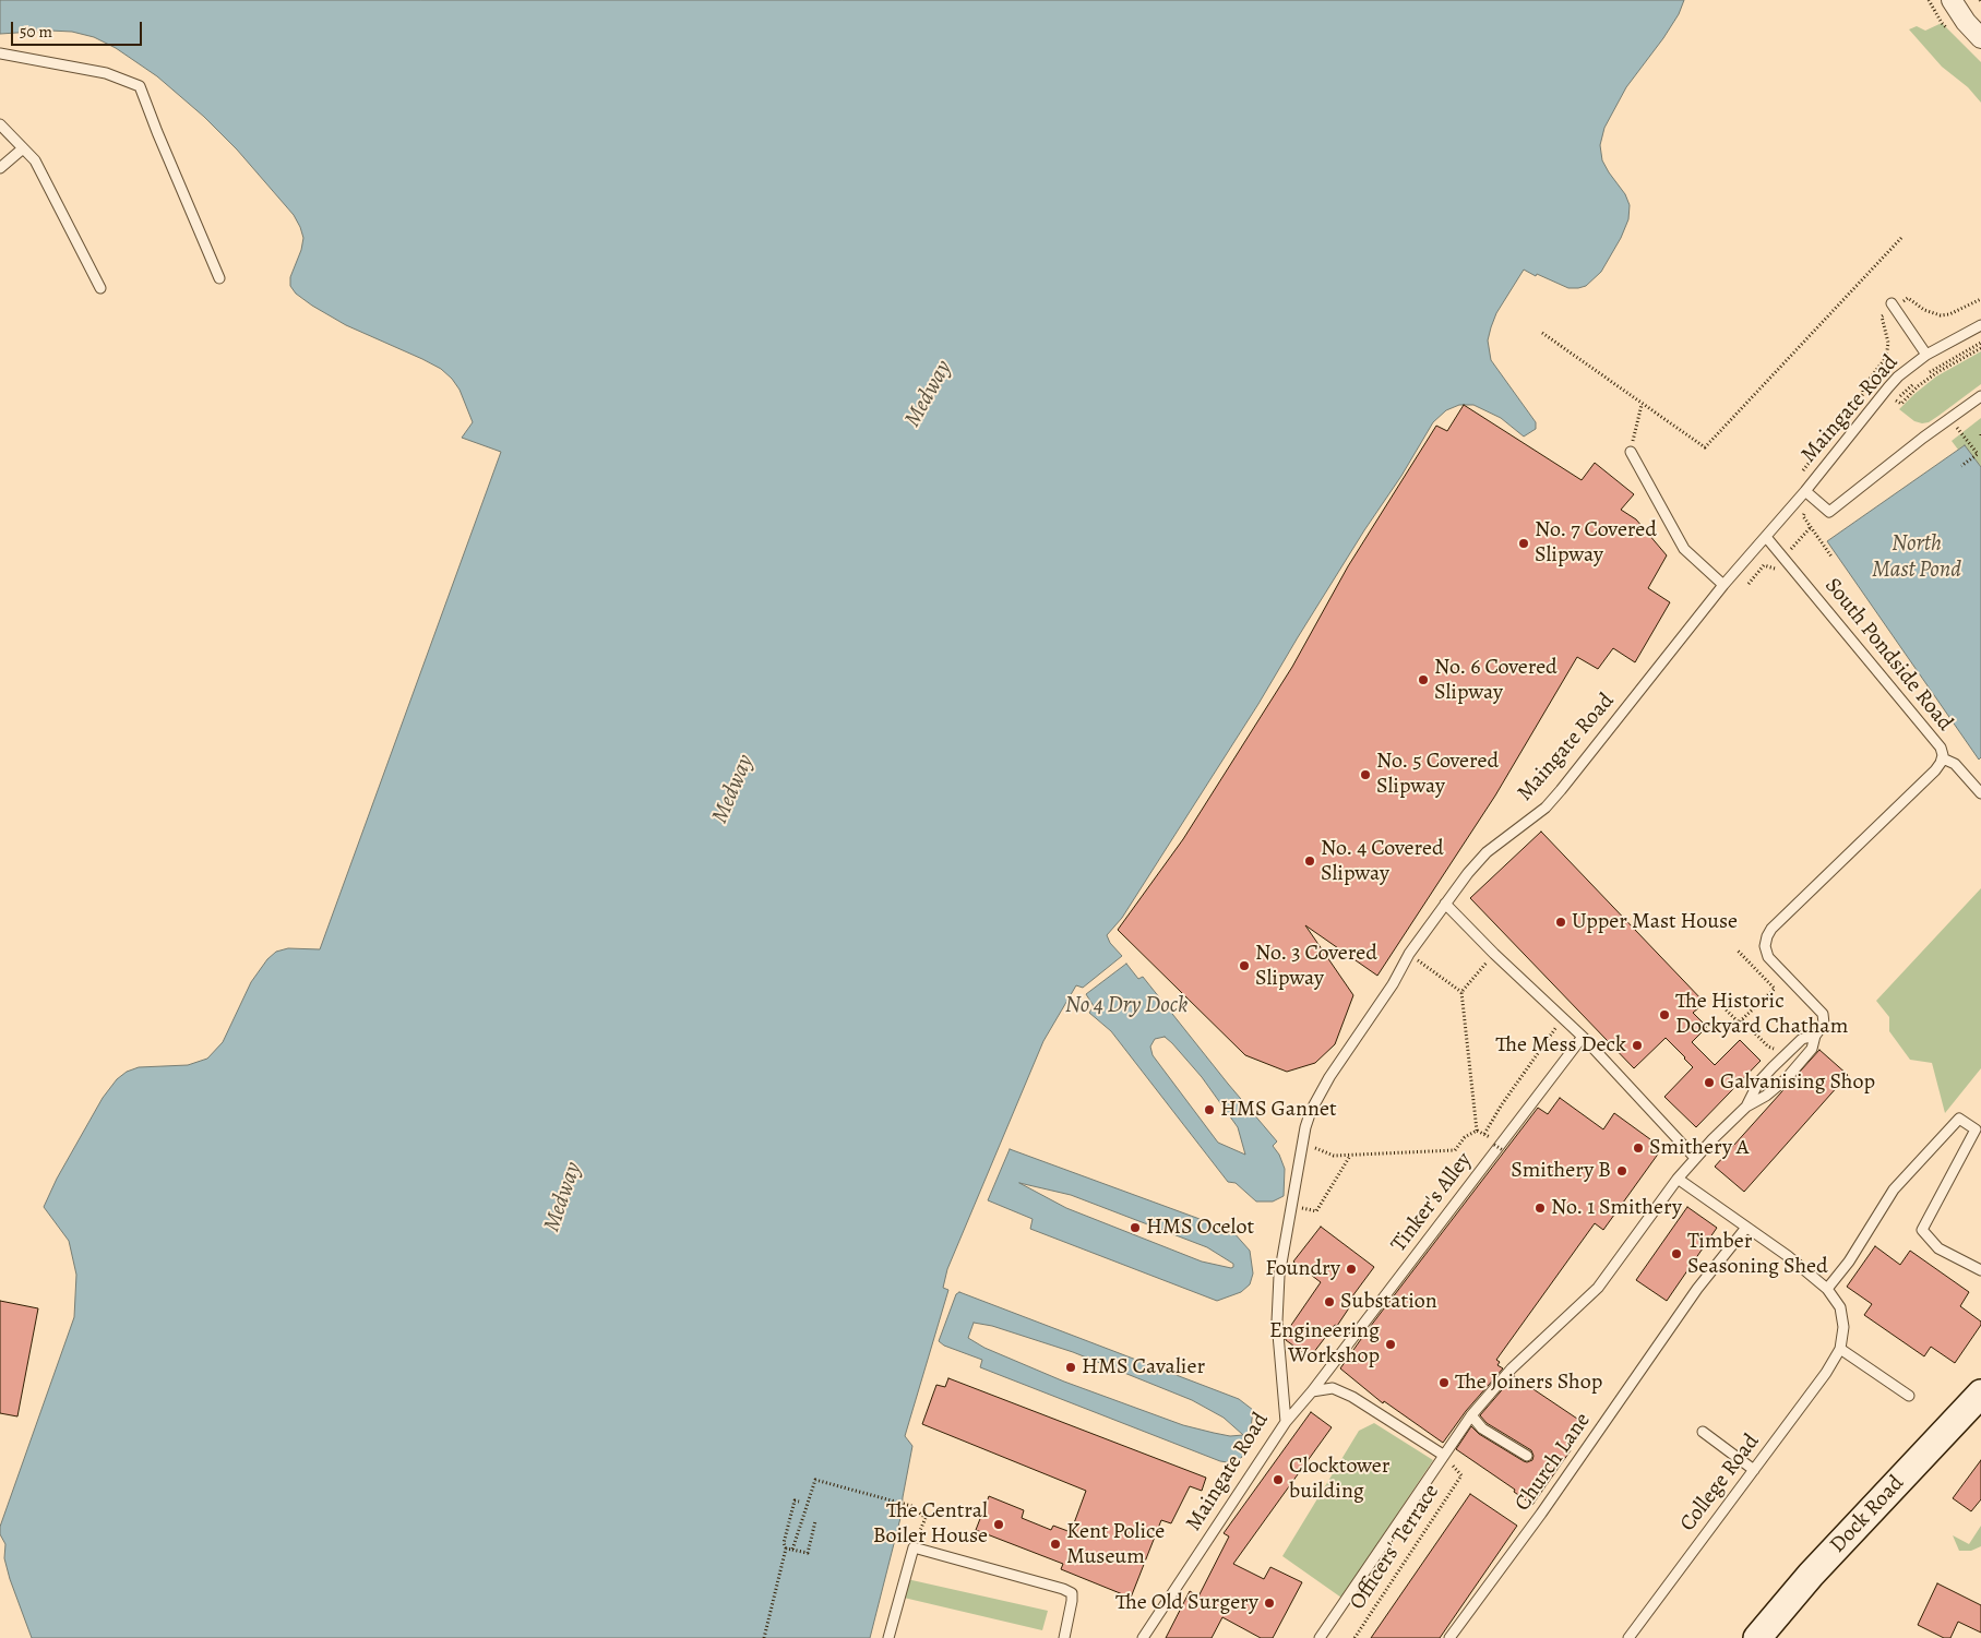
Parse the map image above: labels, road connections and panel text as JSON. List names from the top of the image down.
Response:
{
  "streets": {
    "street": ["Dock Road"],
    "lane": [
      "Maingate Road",
      "South Pondside Road",
      "Tinker's Alley",
      "Church Lane",
      "College Road"
    ],
    "path": ["Officers' Terrace"]
  },
  "crossings": [
    ["Maingate Road", "South Pondside Road"],
    ["Maingate Road", "Tinker's Alley"]
  ],
  "water": ["Medway", "North Mast Pond", "No 4 Dry Dock"],
  "places": [
    "No. 7 Covered Slipway",
    "No. 6 Covered Slipway",
    "No. 5 Covered Slipway",
    "No. 4 Covered Slipway",
    "Upper Mast House",
    "No. 3 Covered Slipway",
    "The Historic Dockyard Chatham",
    "The Mess Deck",
    "Galvanising Shop",
    "HMS Gannet",
    "Smithery A",
    "Smithery B",
    "No. 1 Smithery",
    "HMS Ocelot",
    "Timber Seasoning Shed",
    "Foundry",
    "Substation",
    "Engineering Workshop",
    "HMS Cavalier",
    "The Joiners Shop",
    "Clocktower building",
    "The Central Boiler House",
    "Kent Police Museum",
    "The Old Surgery"
  ],
  "scale_bar": "50 m"
}
